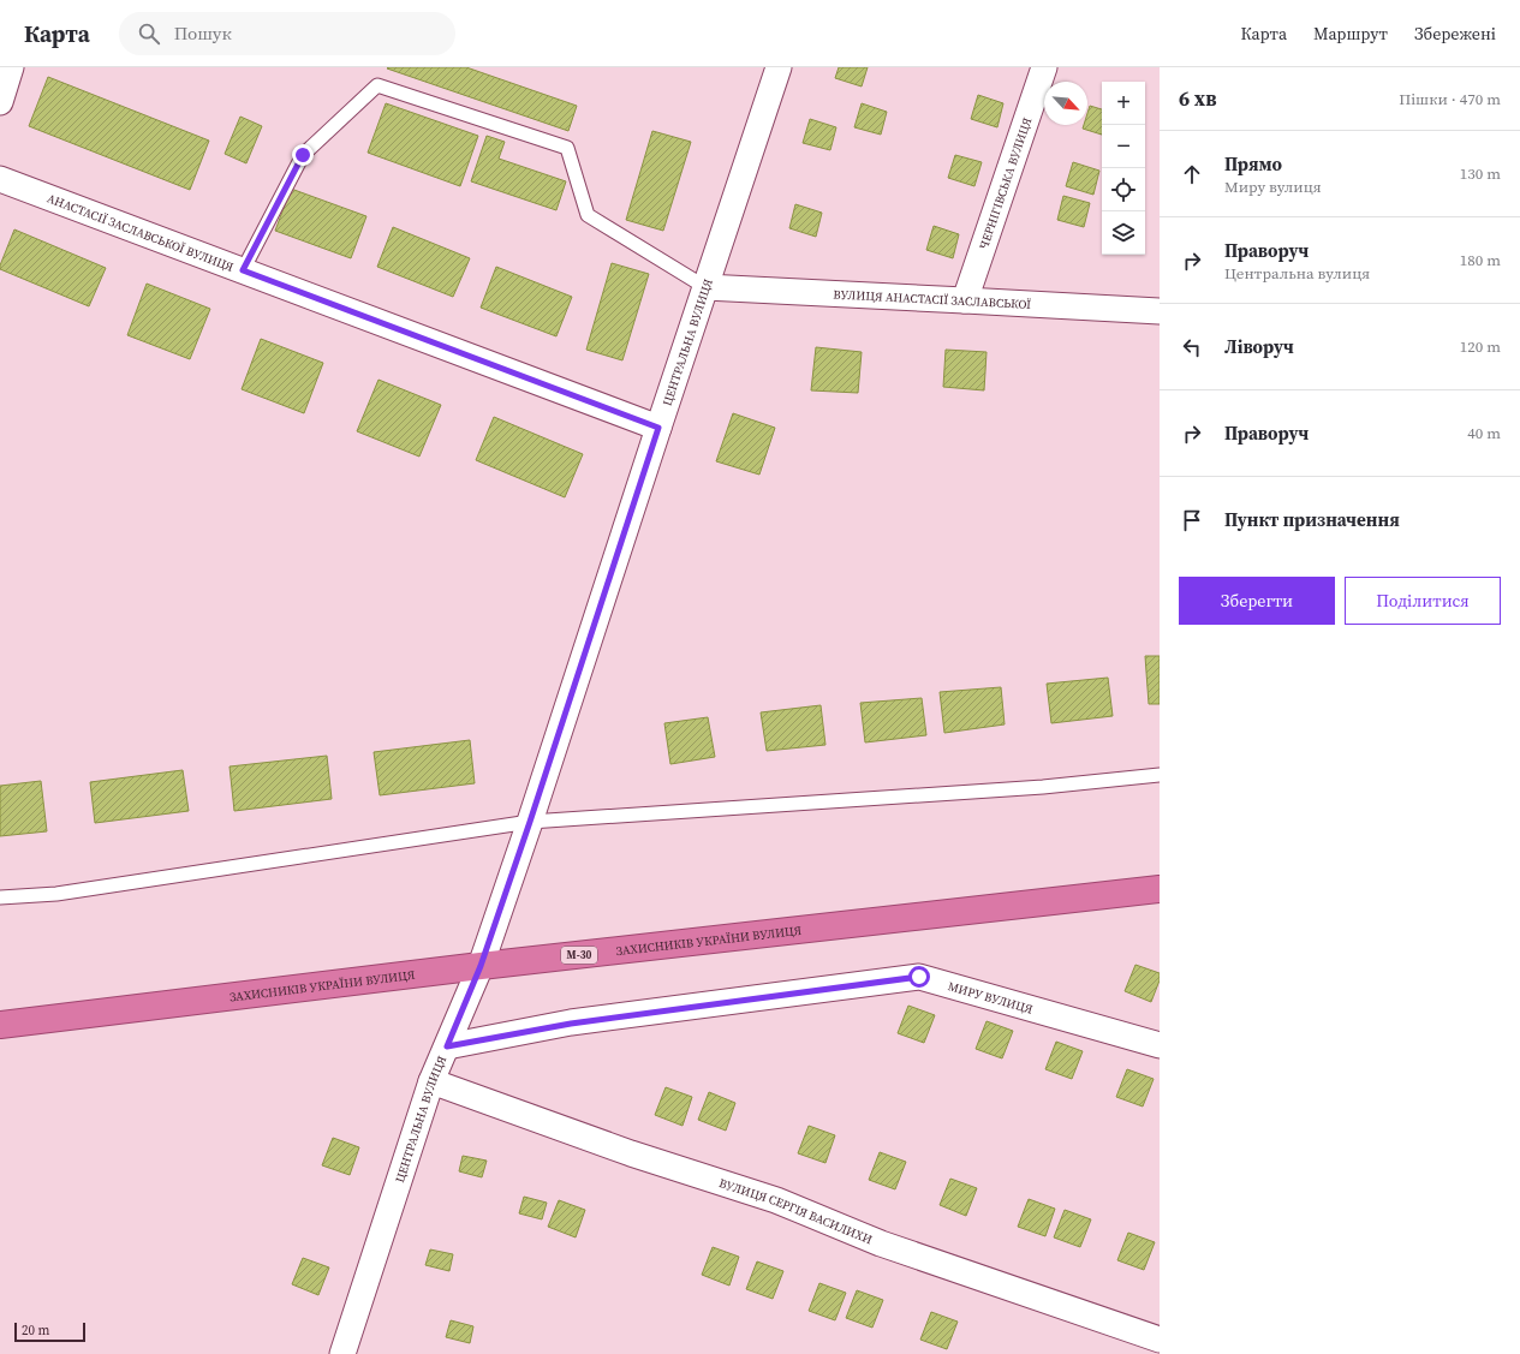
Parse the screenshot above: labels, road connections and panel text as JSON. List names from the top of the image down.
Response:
{
  "streets": {
    "highway": ["ЗАХИСНИКІВ УКРАЇНИ ВУЛИЦЯ", "М-30"],
    "street": [
      "ЧЕРНІГІВСЬКА ВУЛИЦЯ",
      "АНАСТАСІЇ ЗАСЛАВСЬКОЇ ВУЛИЦЯ",
      "ВУЛИЦЯ АНАСТАСІЇ ЗАСЛАВСЬКОЇ",
      "ЦЕНТРАЛЬНА ВУЛИЦЯ",
      "МИРУ ВУЛИЦЯ",
      "ВУЛИЦЯ СЕРГІЯ ВАСИЛИХИ"
    ]
  },
  "crossings": [
    ["ЧЕРНІГІВСЬКА ВУЛИЦЯ", "ВУЛИЦЯ АНАСТАСІЇ ЗАСЛАВСЬКОЇ"],
    ["АНАСТАСІЇ ЗАСЛАВСЬКОЇ ВУЛИЦЯ", "ЦЕНТРАЛЬНА ВУЛИЦЯ"],
    ["ВУЛИЦЯ АНАСТАСІЇ ЗАСЛАВСЬКОЇ", "ЦЕНТРАЛЬНА ВУЛИЦЯ"],
    ["ЦЕНТРАЛЬНА ВУЛИЦЯ", "ЗАХИСНИКІВ УКРАЇНИ ВУЛИЦЯ"],
    ["ЦЕНТРАЛЬНА ВУЛИЦЯ", "МИРУ ВУЛИЦЯ"],
    ["ЦЕНТРАЛЬНА ВУЛИЦЯ", "ВУЛИЦЯ СЕРГІЯ ВАСИЛИХИ"]
  ],
  "scale_bar": "20 m",
  "north": "bottom right",
  "page": {
    "header": "Карта",
    "search": "Пошук",
    "nav": ["Карта", "Маршрут", "Збережені"],
    "heading": ["6 хв", "Пішки · 470 m"],
    "map_buttons": ["+", "−"],
    "list": [
      ["Прямо", "Миру вулиця", "130 m"],
      ["Праворуч", "Центральна вулиця", "180 m"],
      ["Ліворуч", "120 m"],
      ["Праворуч", "40 m"],
      "Пункт призначення"
    ],
    "buttons": ["Зберегти", "Поділитися"],
    "scale": "20 m"
  }
}
